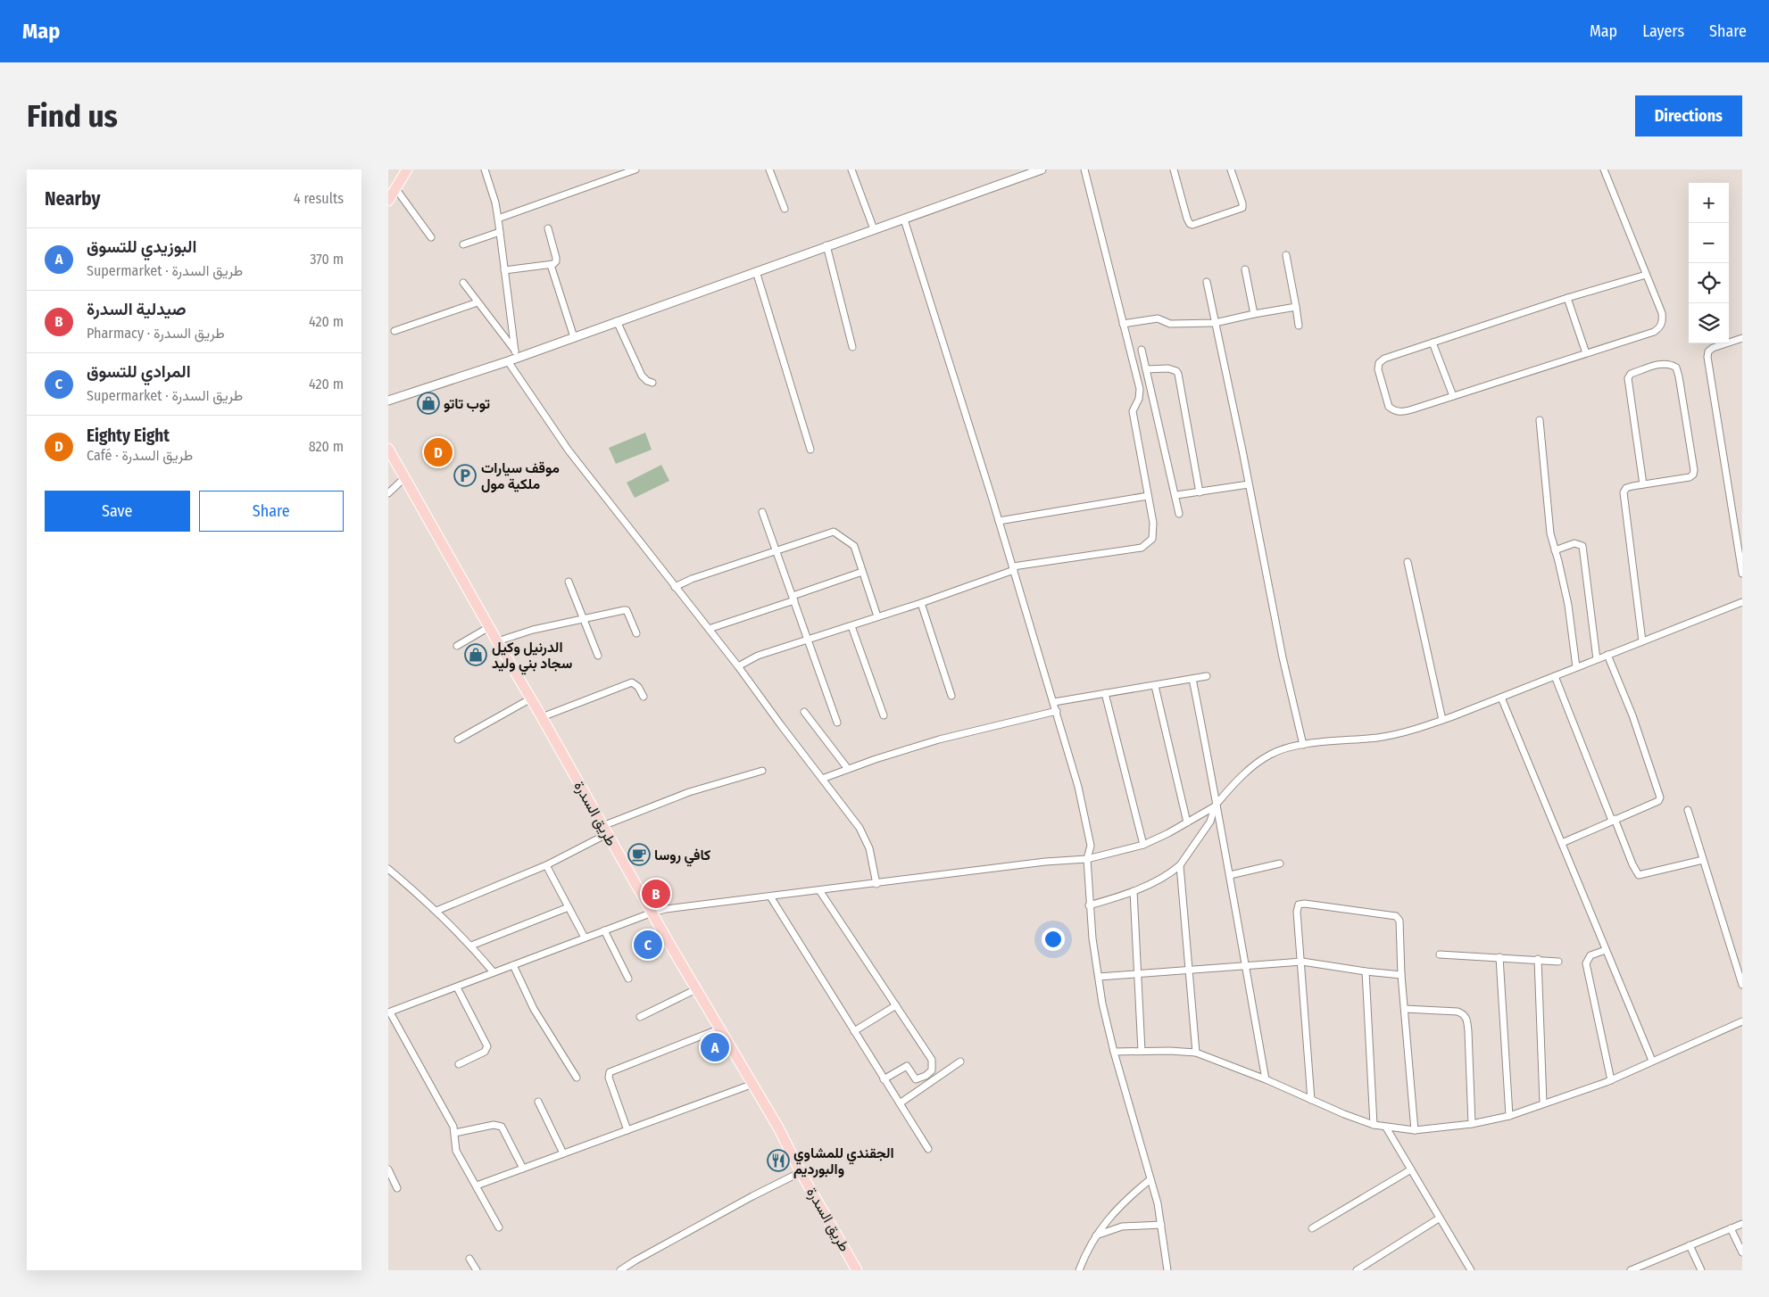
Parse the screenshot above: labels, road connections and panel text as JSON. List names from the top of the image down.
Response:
{
  "streets": {
    "main road": ["طريق السدرة"]
  },
  "places": {
    "shop": ["توب تاتو", "الدرنيل وكيل سجاد بني وليد"],
    "parking": ["موقف سيارات ملكية مول"],
    "cafe": ["كافي روسا"],
    "restaurant": ["الجقندي للمشاوي والبورديم"]
  },
  "page": {
    "header": "Map",
    "nav": ["Map", "Layers", "Share"],
    "buttons": [
      "Directions",
      ["Save", "Share"]
    ],
    "title": "Find us",
    "heading": ["Nearby", "4 results"],
    "map_buttons": ["+", "−"],
    "list": [
      {
        "mark": "A",
        "name": "البوزيدي للتسوق",
        "note": "Supermarket · طريق السدرة",
        "value": "370 m"
      },
      {
        "mark": "B",
        "name": "صيدلية السدرة",
        "note": "Pharmacy · طريق السدرة",
        "value": "420 m"
      },
      {
        "mark": "C",
        "name": "المرادي للتسوق",
        "note": "Supermarket · طريق السدرة",
        "value": "420 m"
      },
      {
        "mark": "D",
        "name": "Eighty Eight",
        "note": "Café · طريق السدرة",
        "value": "820 m"
      }
    ],
    "pins": [
      "D",
      "B",
      "C",
      "A"
    ]
  }
}
